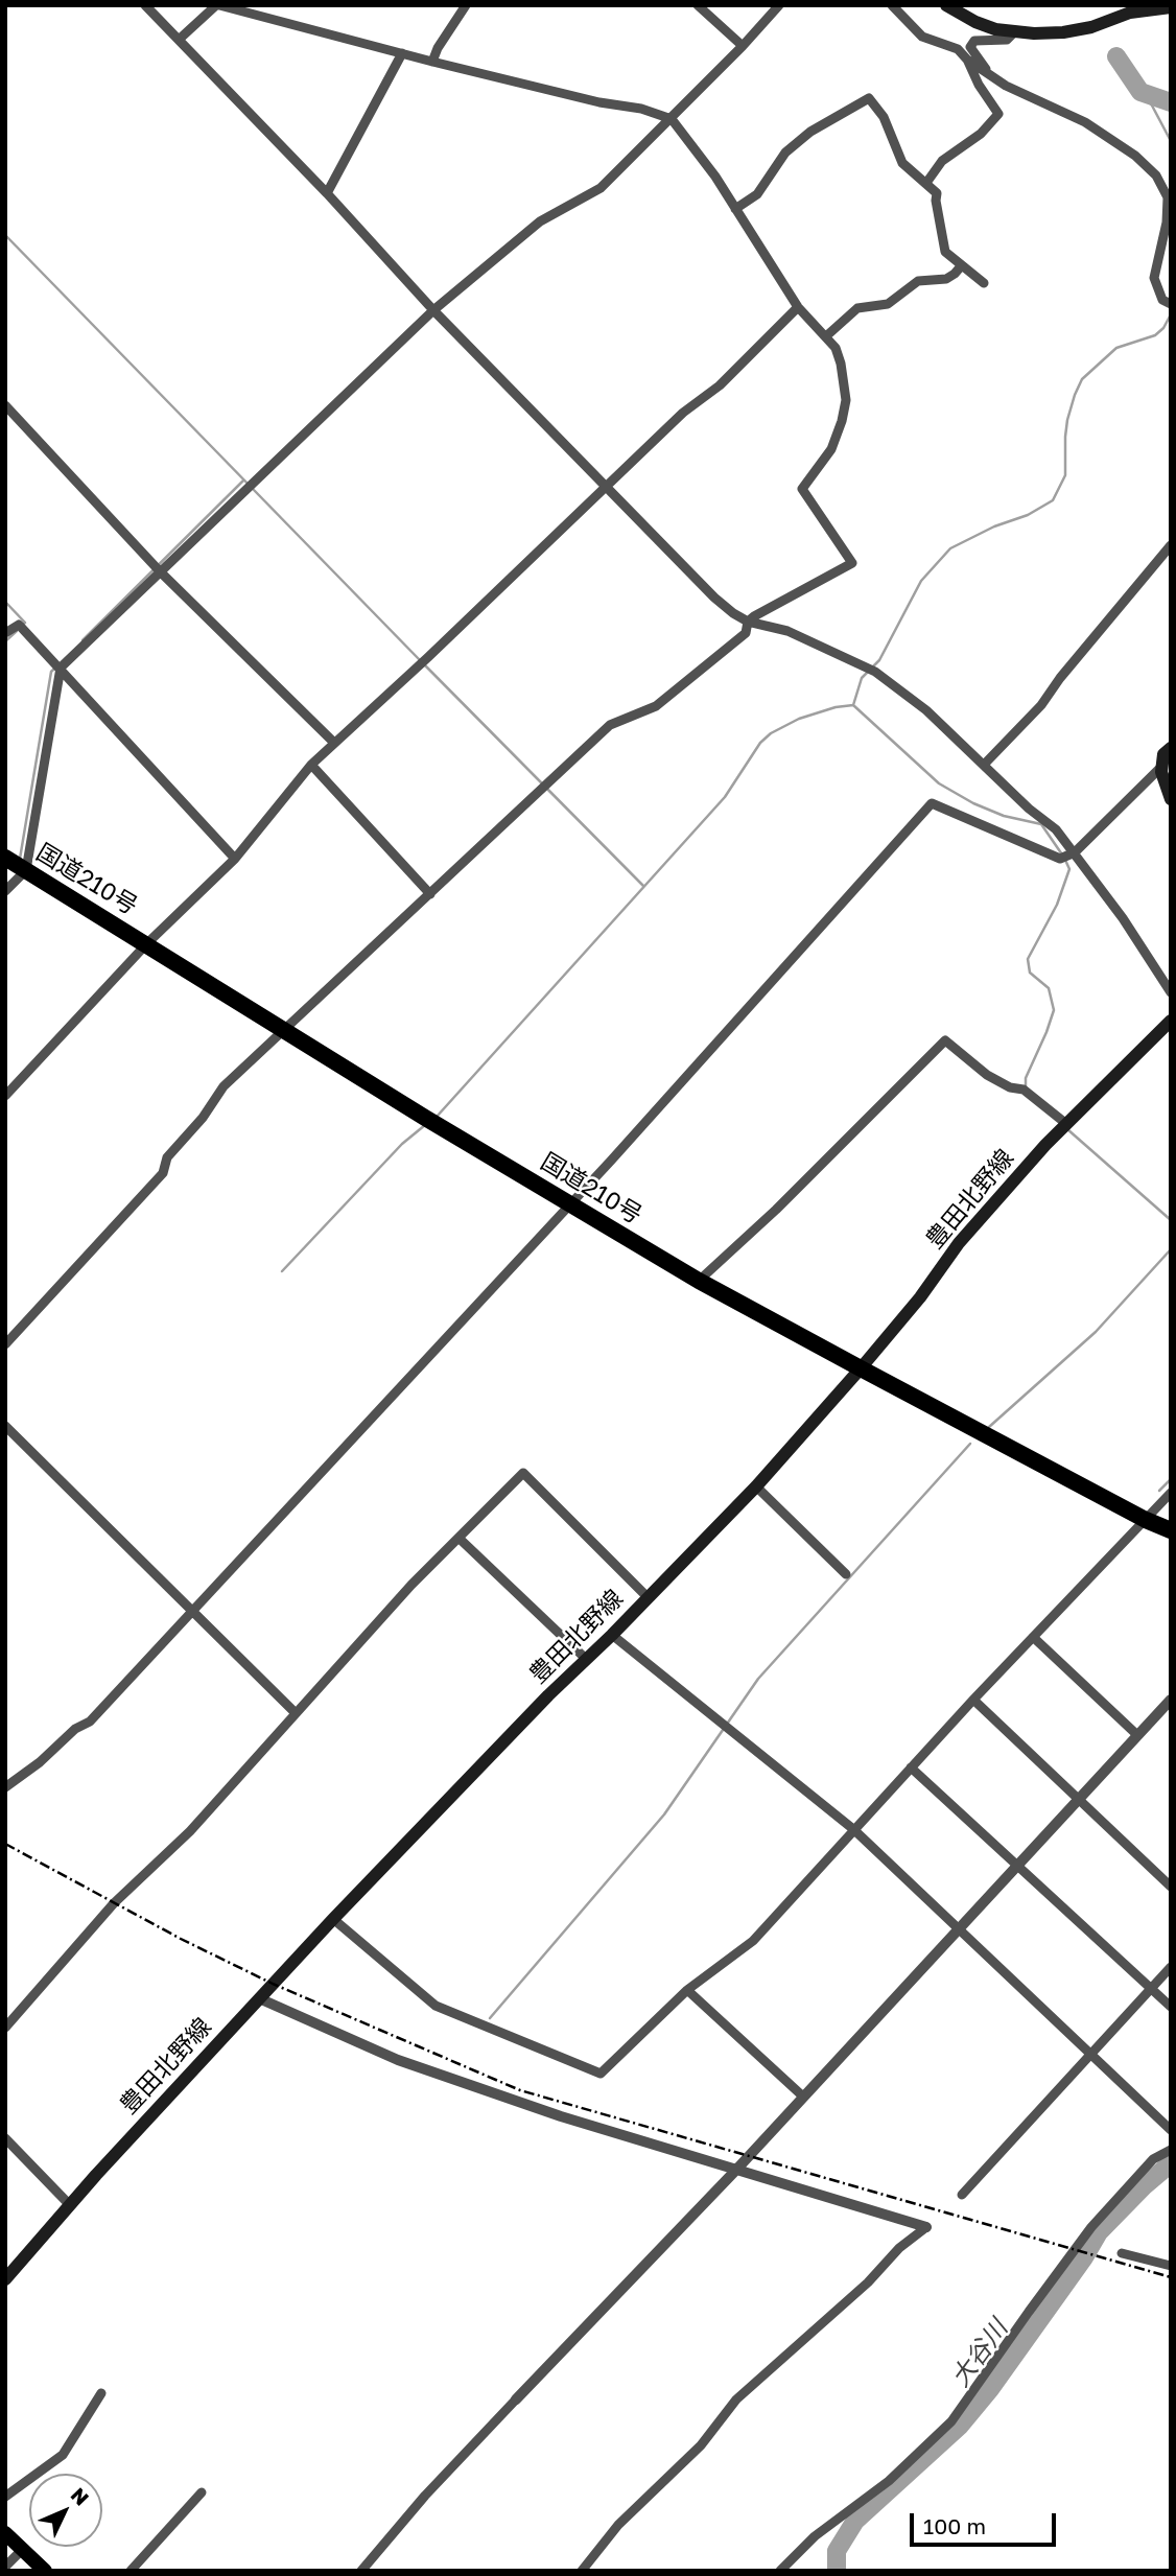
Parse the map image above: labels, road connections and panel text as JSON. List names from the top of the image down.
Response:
{
  "streets": {
    "highway": ["国道210号"],
    "main road": ["豊田北野線"]
  },
  "crossings": [
    ["国道210号", "豊田北野線"]
  ],
  "water": ["大谷川"],
  "scale_bar": "100 m",
  "north": "top right"
}
